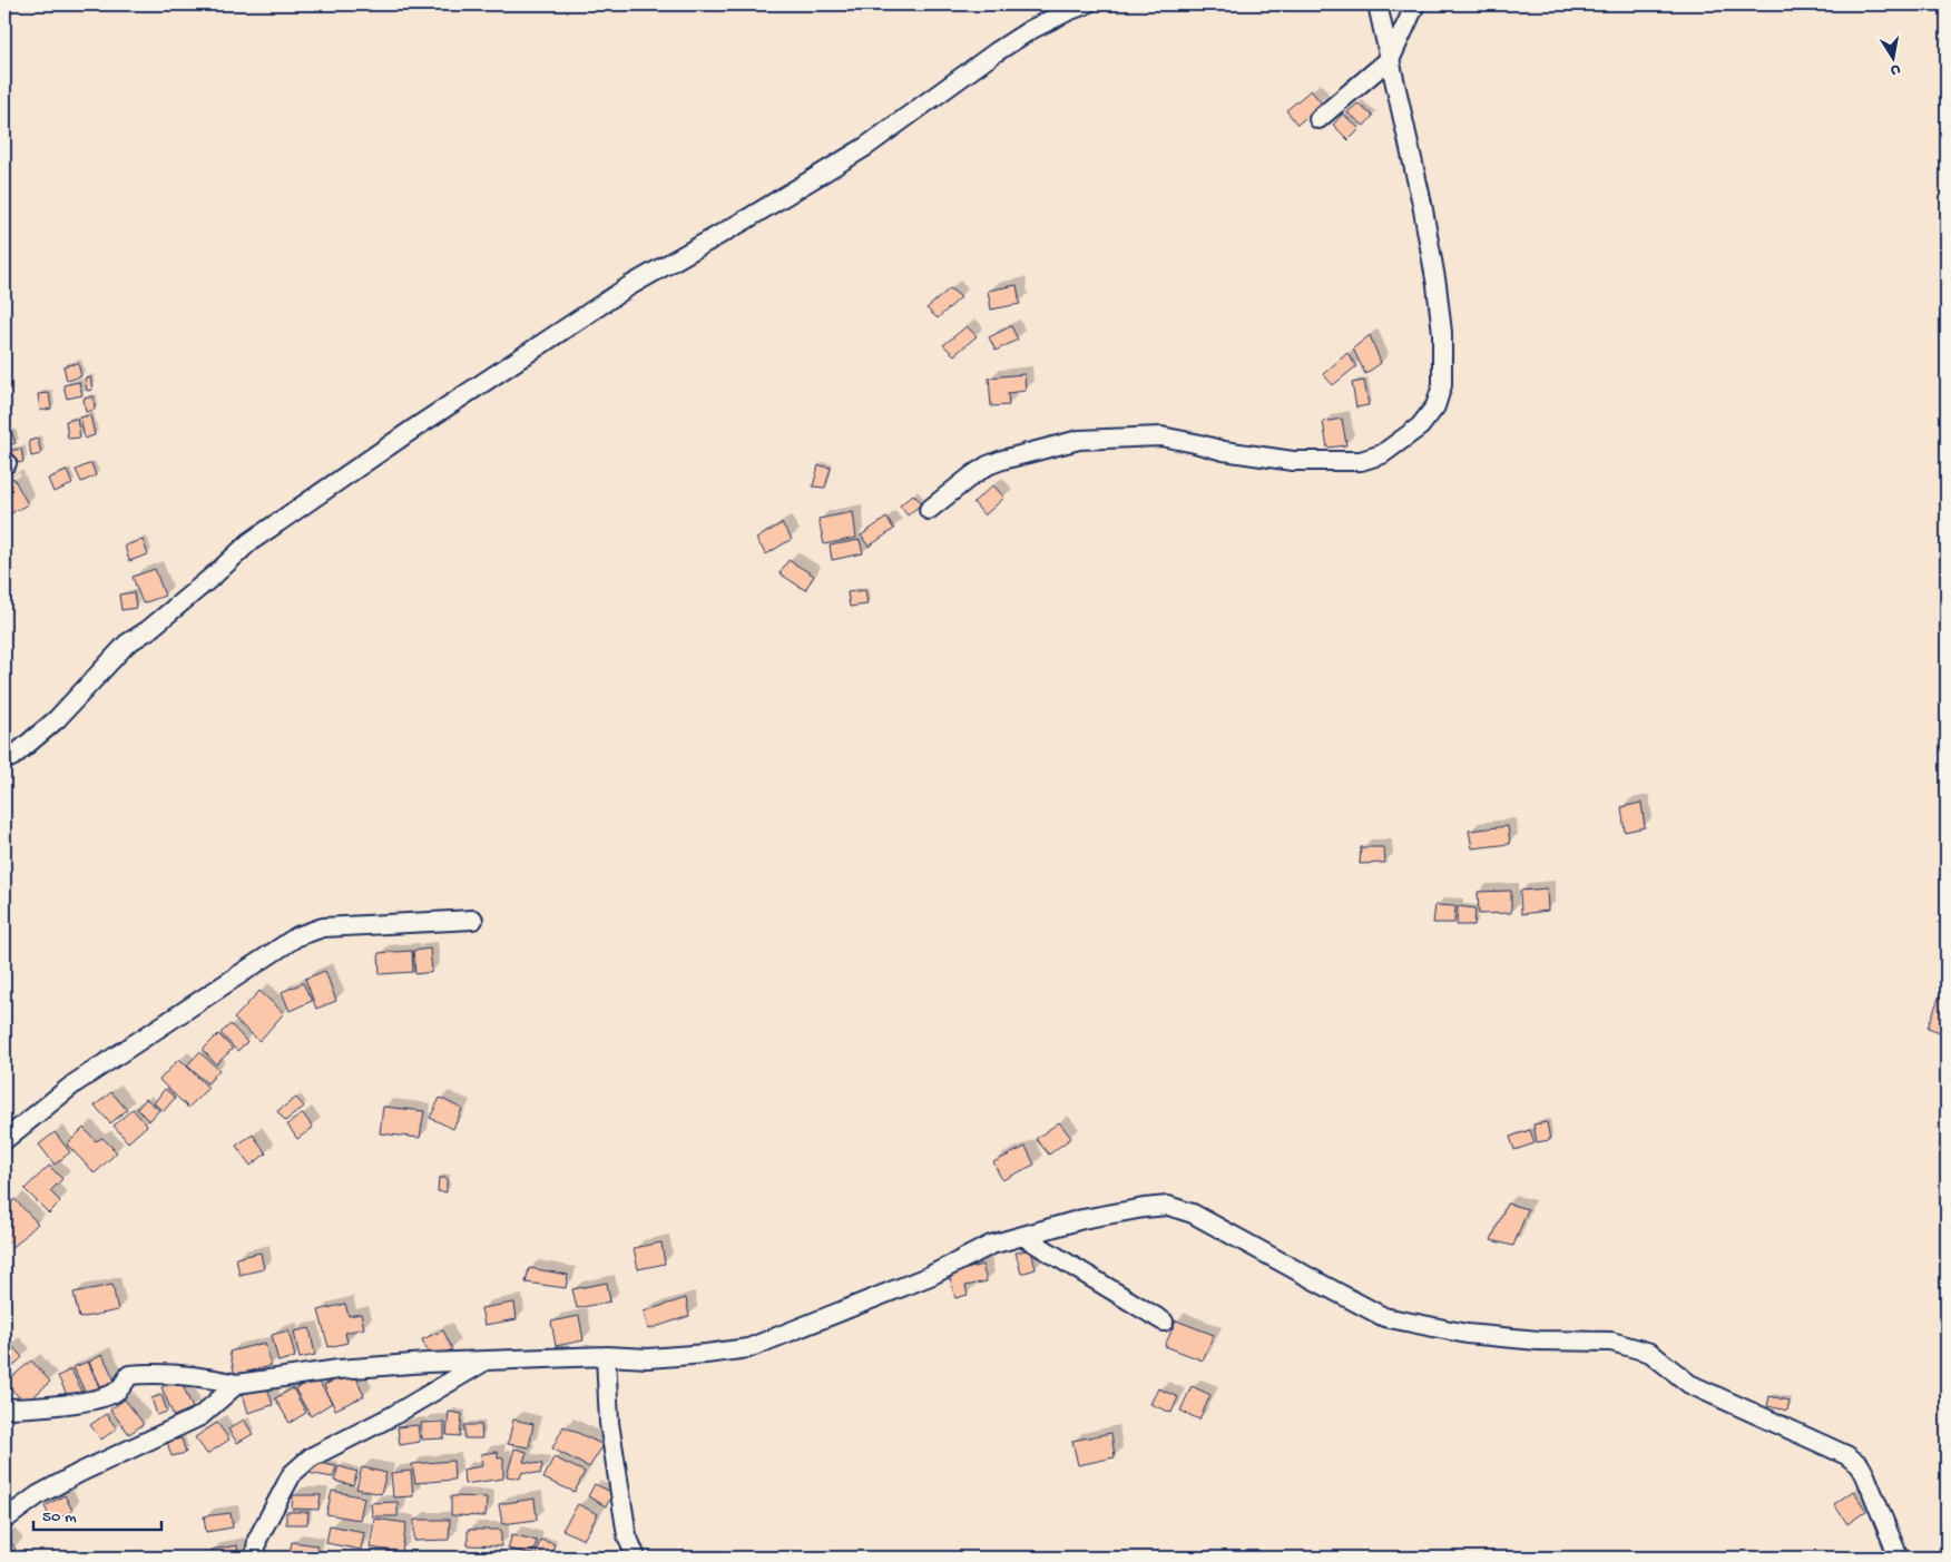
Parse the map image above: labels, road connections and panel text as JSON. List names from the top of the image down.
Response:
{
  "scale_bar": "50 m",
  "north": "bottom"
}
